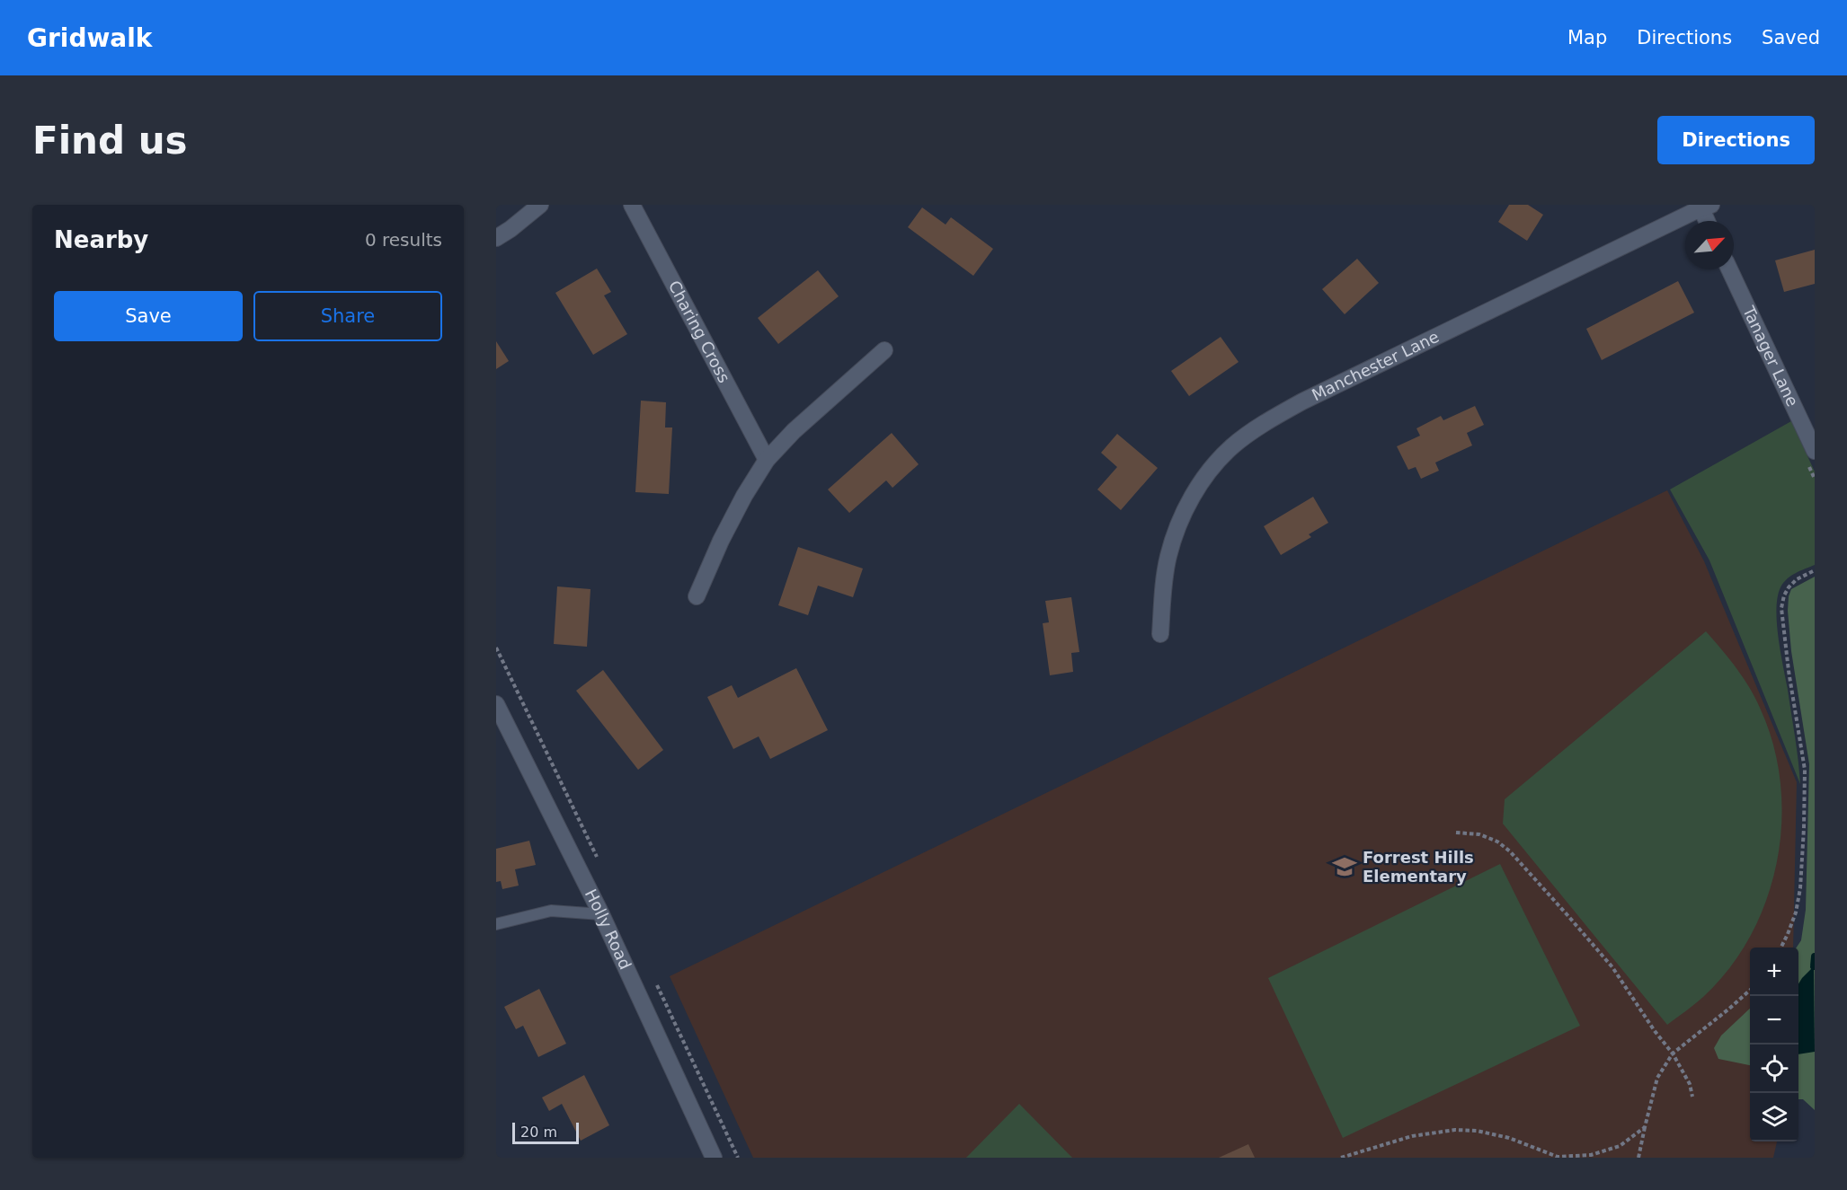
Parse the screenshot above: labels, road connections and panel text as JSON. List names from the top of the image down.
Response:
{
  "streets": {
    "street": [
      "Charing Cross",
      "Tanager Lane",
      "Manchester Lane",
      "Holly Road"
    ]
  },
  "places": {
    "school or university": ["Forrest Hills Elementary"]
  },
  "scale_bar": "20 m",
  "north": "top right",
  "page": {
    "header": "Gridwalk",
    "nav": ["Map", "Directions", "Saved"],
    "buttons": [
      "Directions",
      ["Save", "Share"]
    ],
    "title": "Find us",
    "heading": ["Nearby", "0 results"],
    "map_buttons": ["+", "−"],
    "scale": "20 m"
  }
}
